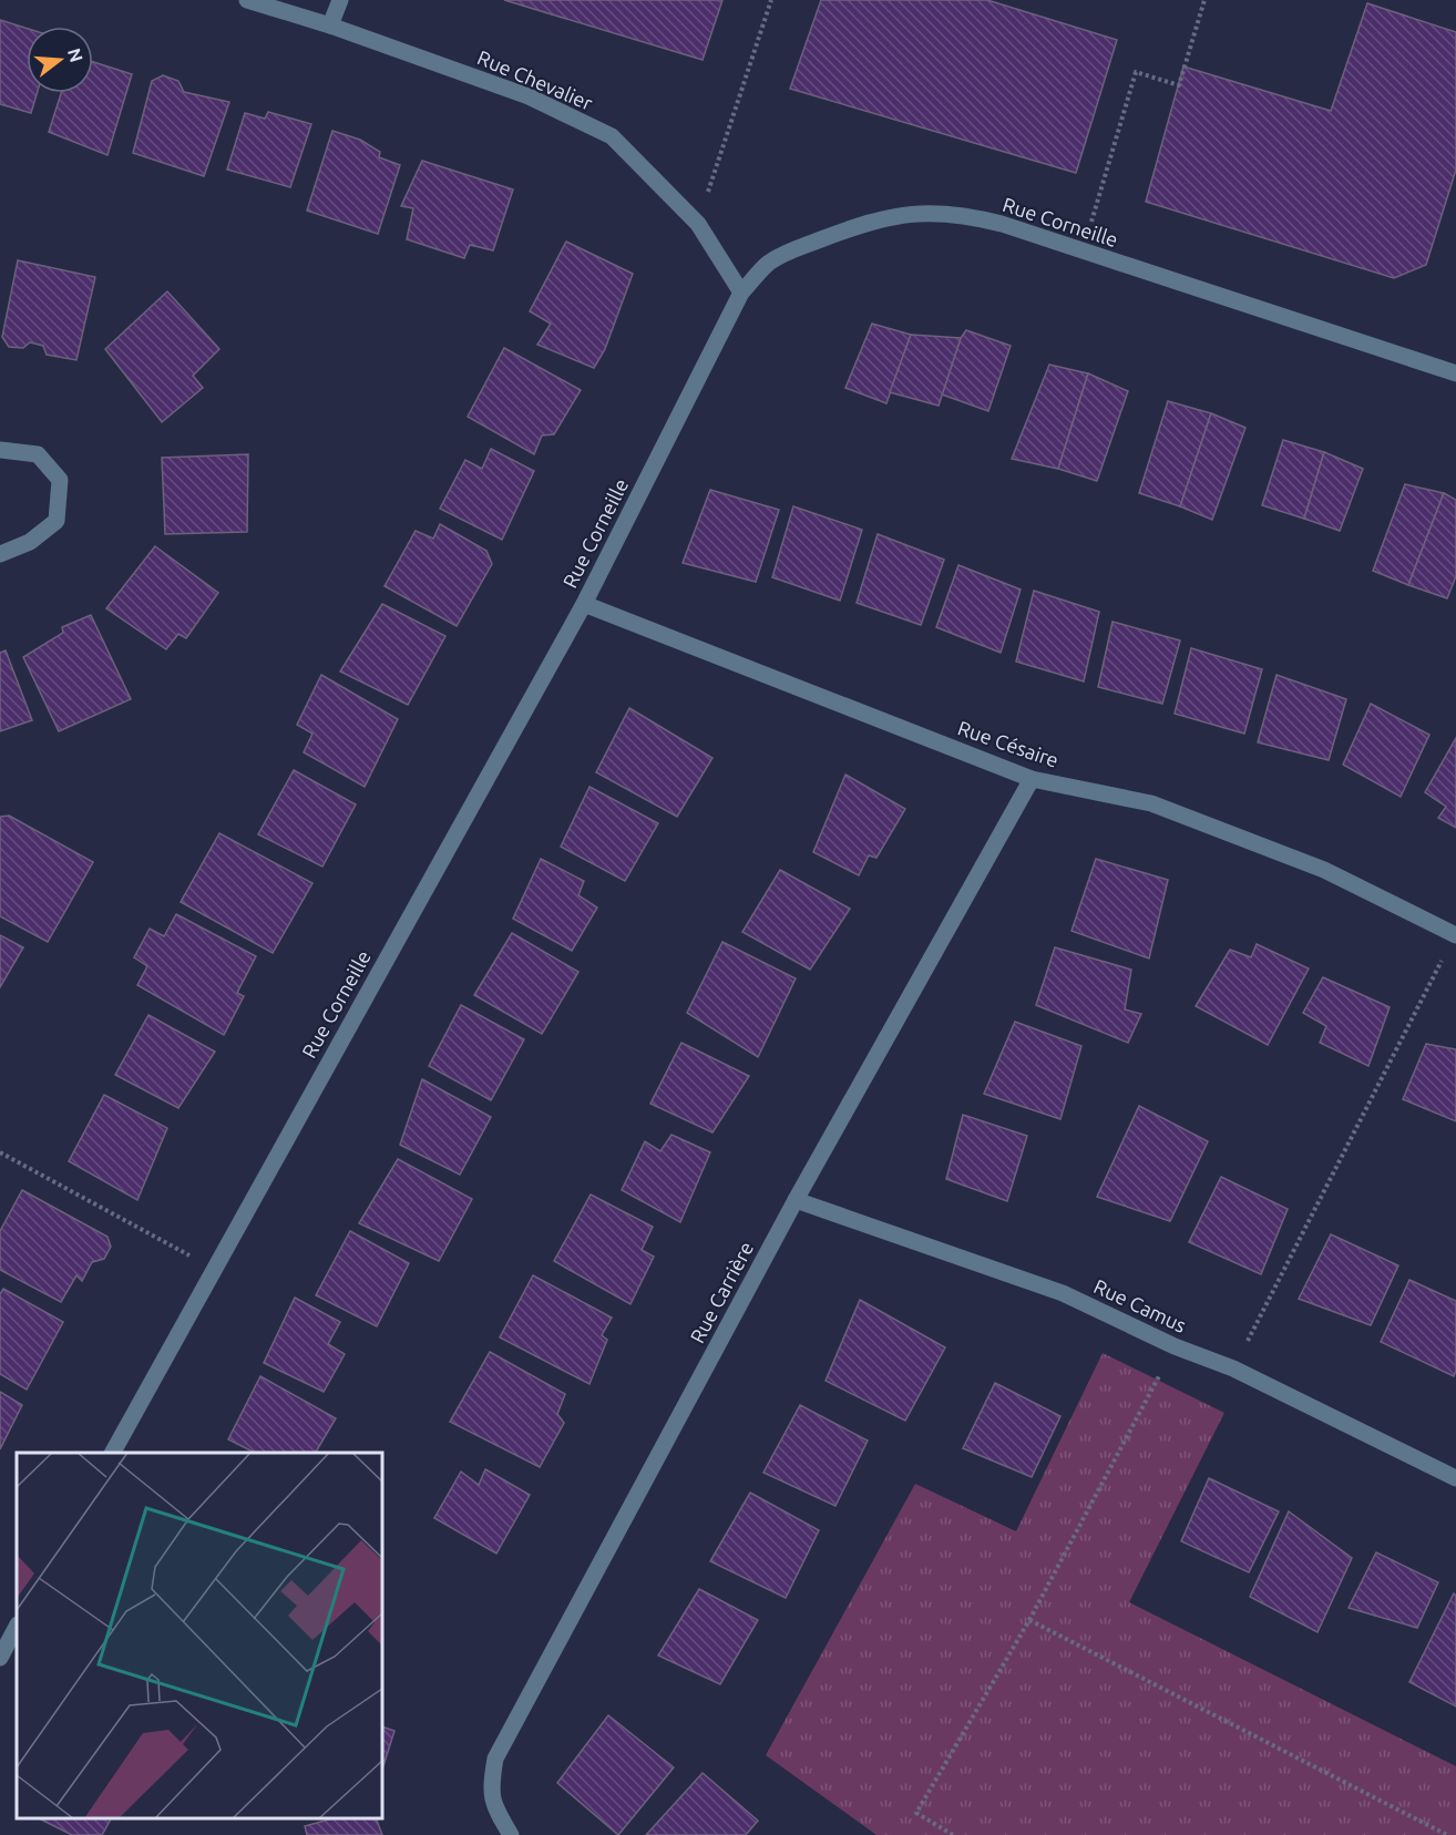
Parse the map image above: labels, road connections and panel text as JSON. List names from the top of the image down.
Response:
{
  "streets": {
    "street": [
      "Rue Chevalier",
      "Rue Corneille",
      "Rue Césaire",
      "Rue Carrière",
      "Rue Camus"
    ]
  },
  "crossings": [
    ["Rue Chevalier", "Rue Corneille"],
    ["Rue Corneille", "Rue Césaire"],
    ["Rue Césaire", "Rue Carrière"],
    ["Rue Carrière", "Rue Camus"]
  ],
  "north": "right"
}
